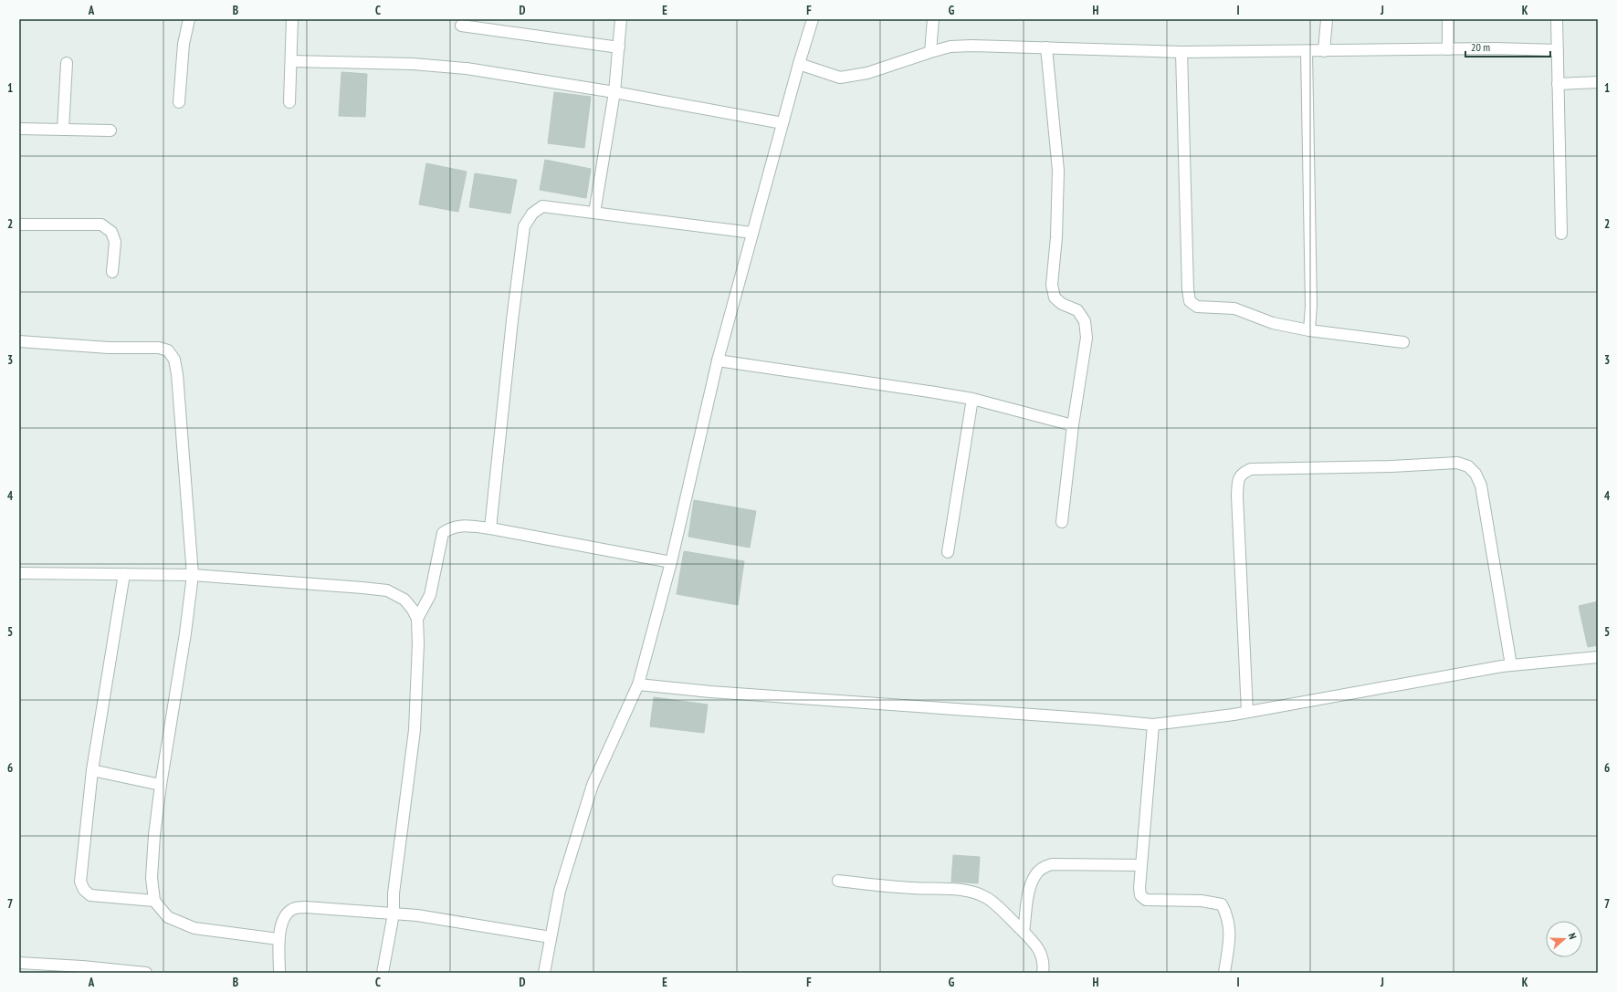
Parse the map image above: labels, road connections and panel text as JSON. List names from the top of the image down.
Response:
{
  "scale_bar": "20 m",
  "north": "right",
  "grid": {
    "columns": [
      "A",
      "B",
      "C",
      "D",
      "E",
      "F",
      "G",
      "H",
      "I",
      "J",
      "K"
    ],
    "rows": [
      "1",
      "2",
      "3",
      "4",
      "5",
      "6",
      "7"
    ]
  }
}
